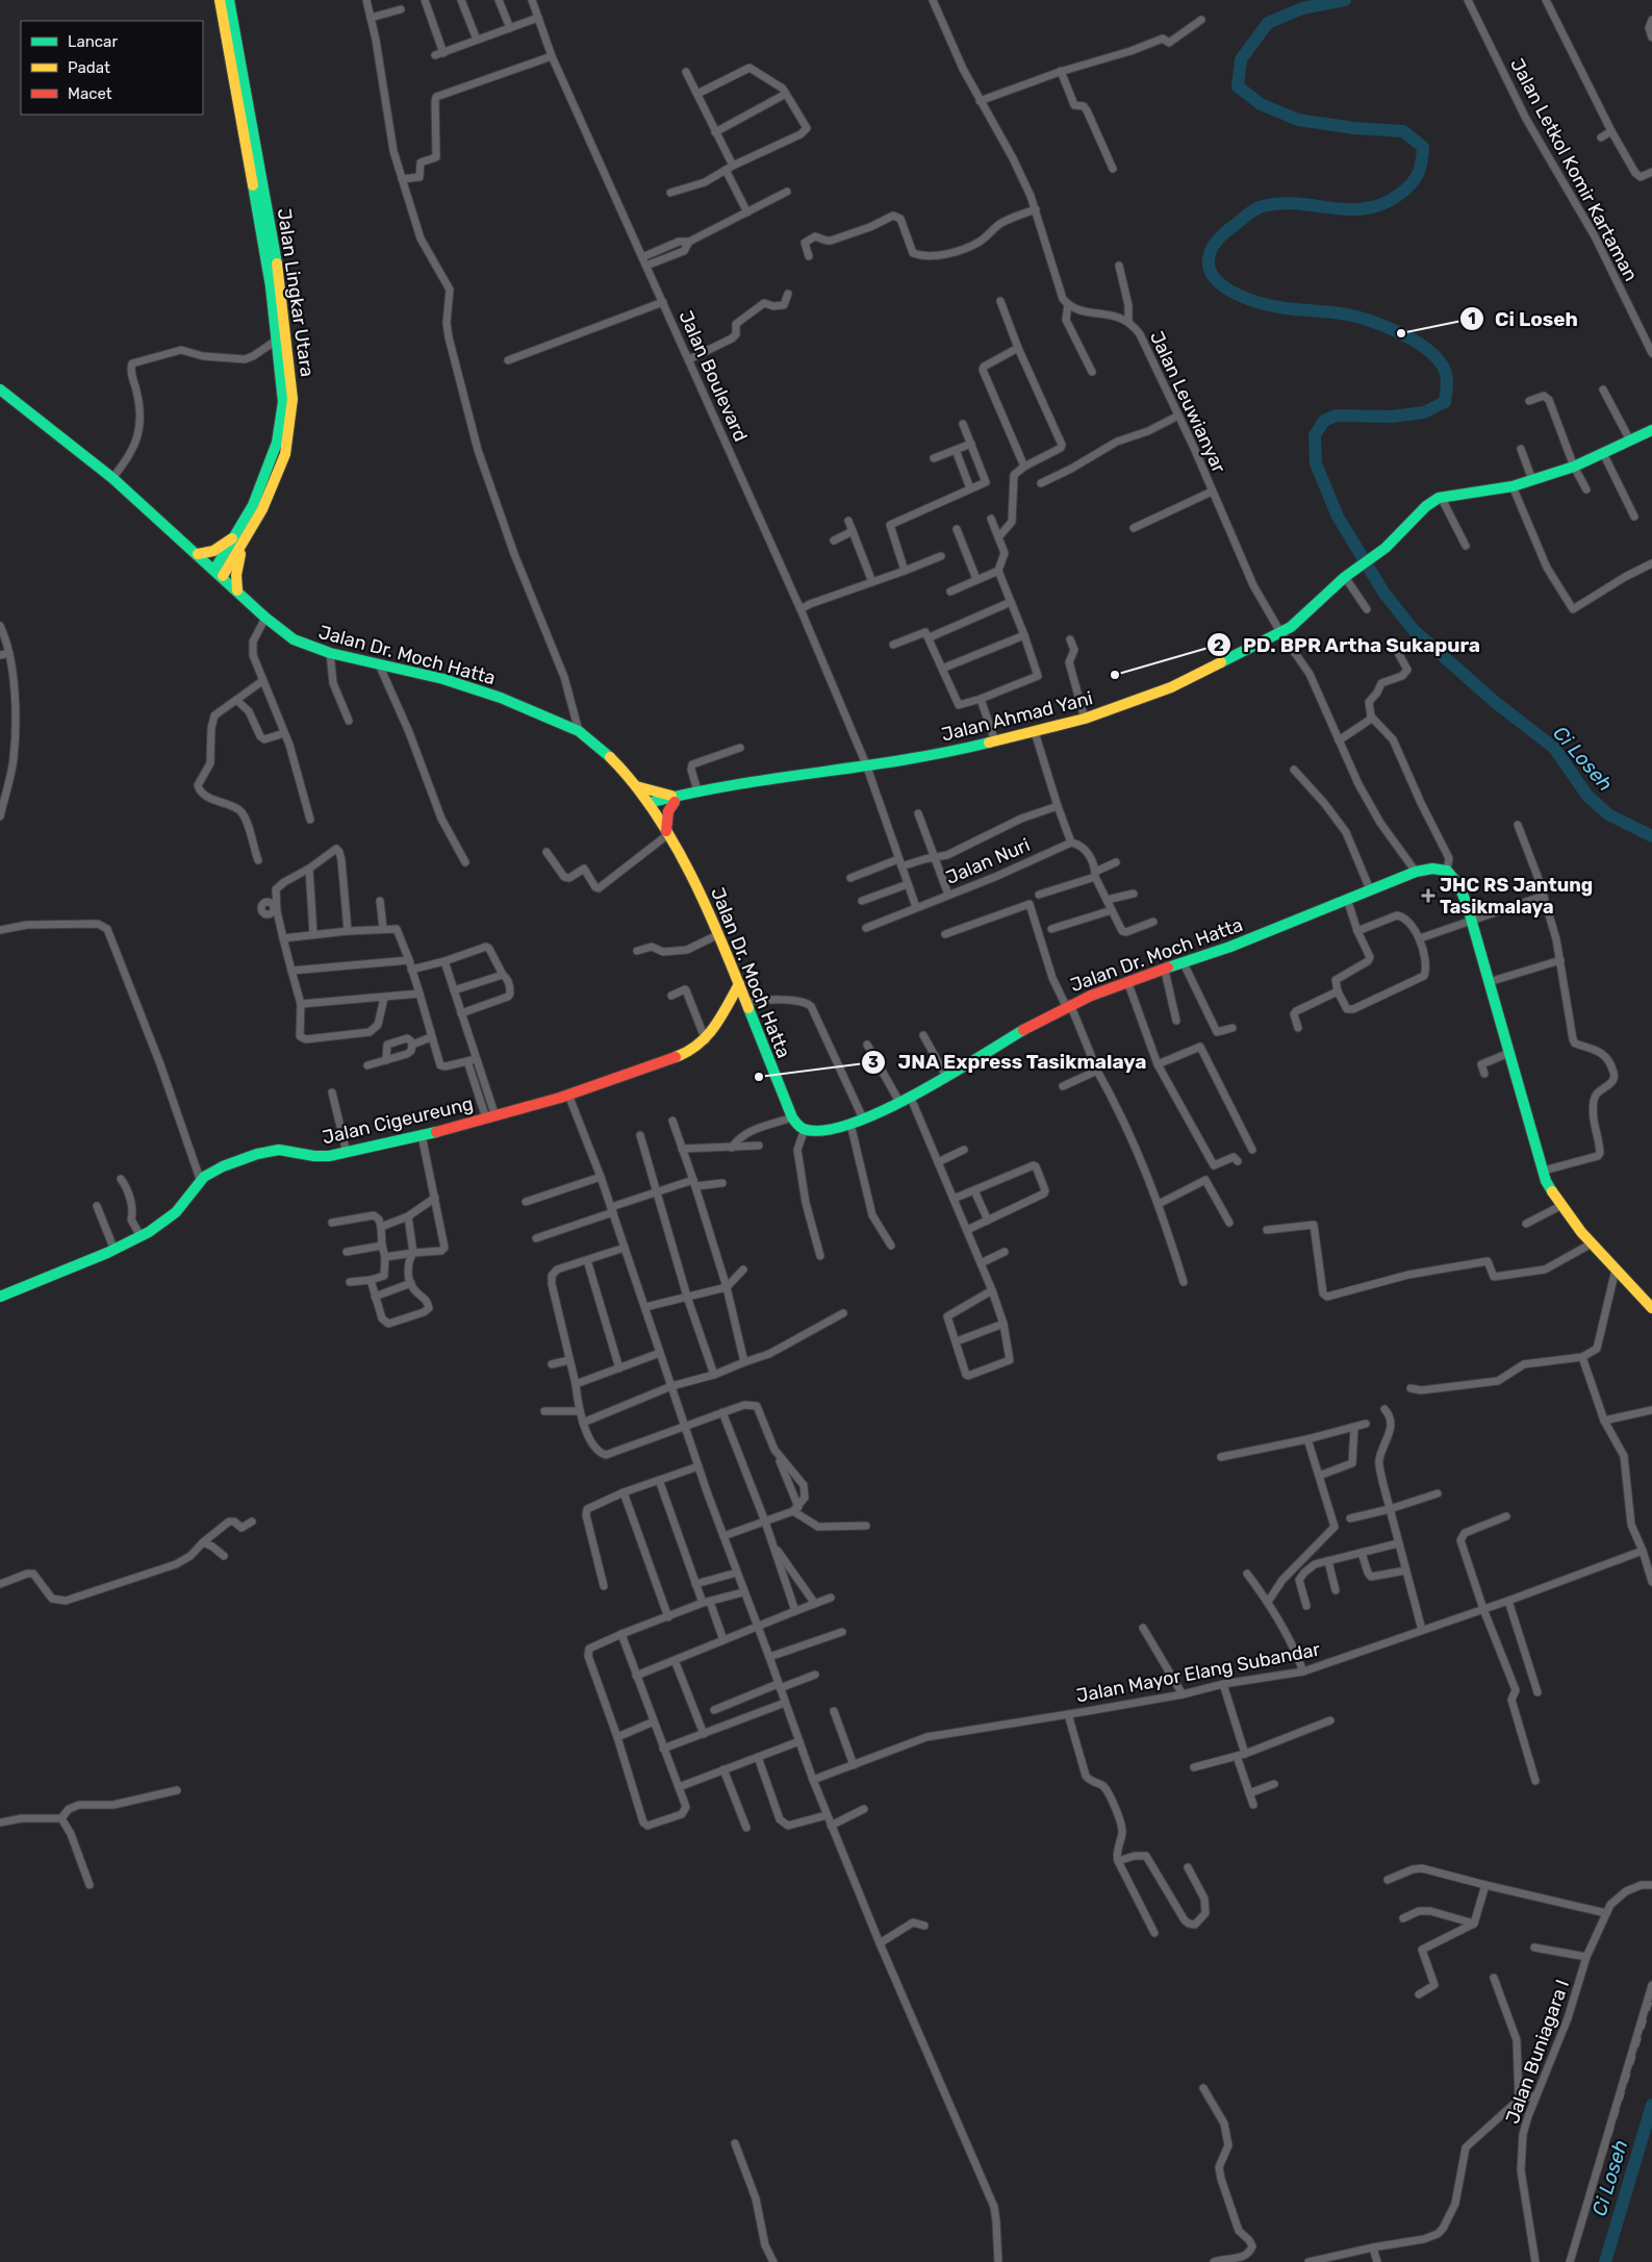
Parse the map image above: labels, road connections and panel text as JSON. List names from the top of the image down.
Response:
{
  "streets": {
    "main road": [
      "Jalan Lingkar Utara",
      "Jalan Dr. Moch Hatta",
      "Jalan Ahmad Yani",
      "Jalan Cigeureung"
    ],
    "street": [
      "Jalan Letkol Komir Kartaman",
      "Jalan Boulevard",
      "Jalan Leuwianyar",
      "Jalan Nuri",
      "Jalan Mayor Elang Subandar",
      "Jalan Buniagara I"
    ]
  },
  "crossings": [
    ["Jalan Lingkar Utara", "Jalan Dr. Moch Hatta"],
    ["Jalan Boulevard", "Jalan Ahmad Yani"],
    ["Jalan Boulevard", "Jalan Nuri"],
    ["Jalan Leuwianyar", "Jalan Dr. Moch Hatta"],
    ["Jalan Leuwianyar", "Jalan Ahmad Yani"],
    ["Jalan Dr. Moch Hatta", "Jalan Ahmad Yani"],
    ["Jalan Dr. Moch Hatta", "Jalan Cigeureung"]
  ],
  "water": ["Ci Loseh"],
  "places": {
    "other": ["Ci Loseh", "PD. BPR Artha Sukapura", "JNA Express Tasikmalaya"],
    "health": ["JHC RS Jantung Tasikmalaya"]
  },
  "legend": ["Lancar", "Padat", "Macet"]
}
